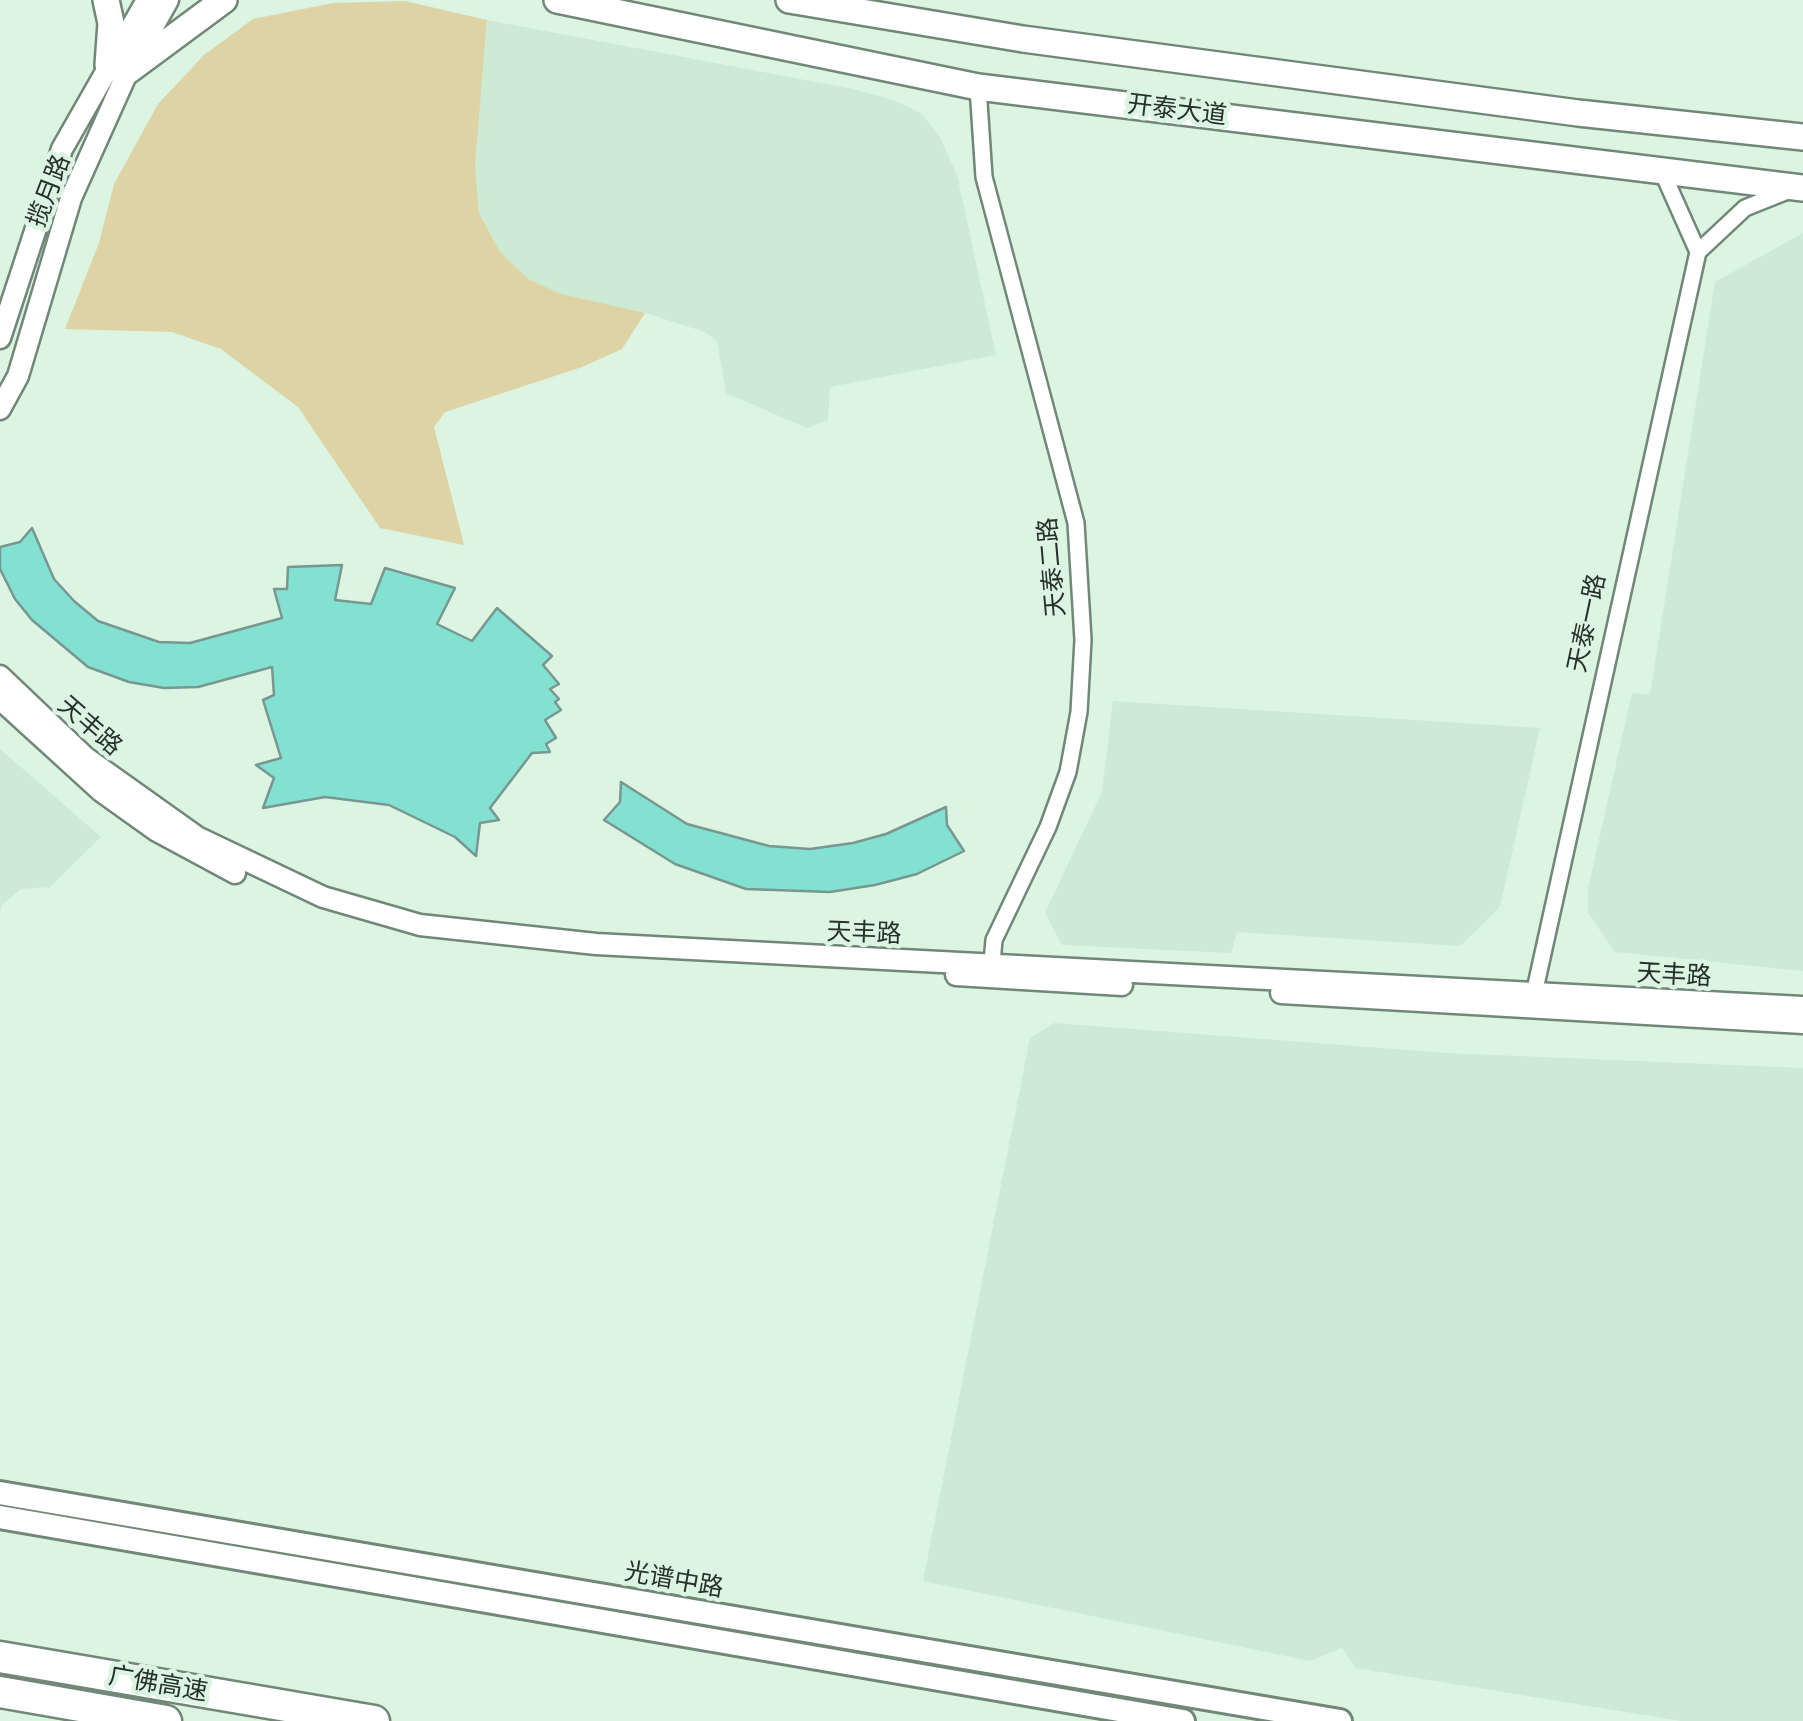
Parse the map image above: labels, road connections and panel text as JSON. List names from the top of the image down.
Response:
{
  "streets": {
    "highway": ["广佛高速"],
    "main road": ["开泰大道", "光谱中路"],
    "street": [
      "揽月路",
      "天泰二路",
      "天泰一路",
      "天丰路"
    ]
  },
  "crossings": [
    ["开泰大道", "天泰二路"],
    ["天泰二路", "天丰路"],
    ["天泰一路", "天丰路"]
  ]
}
